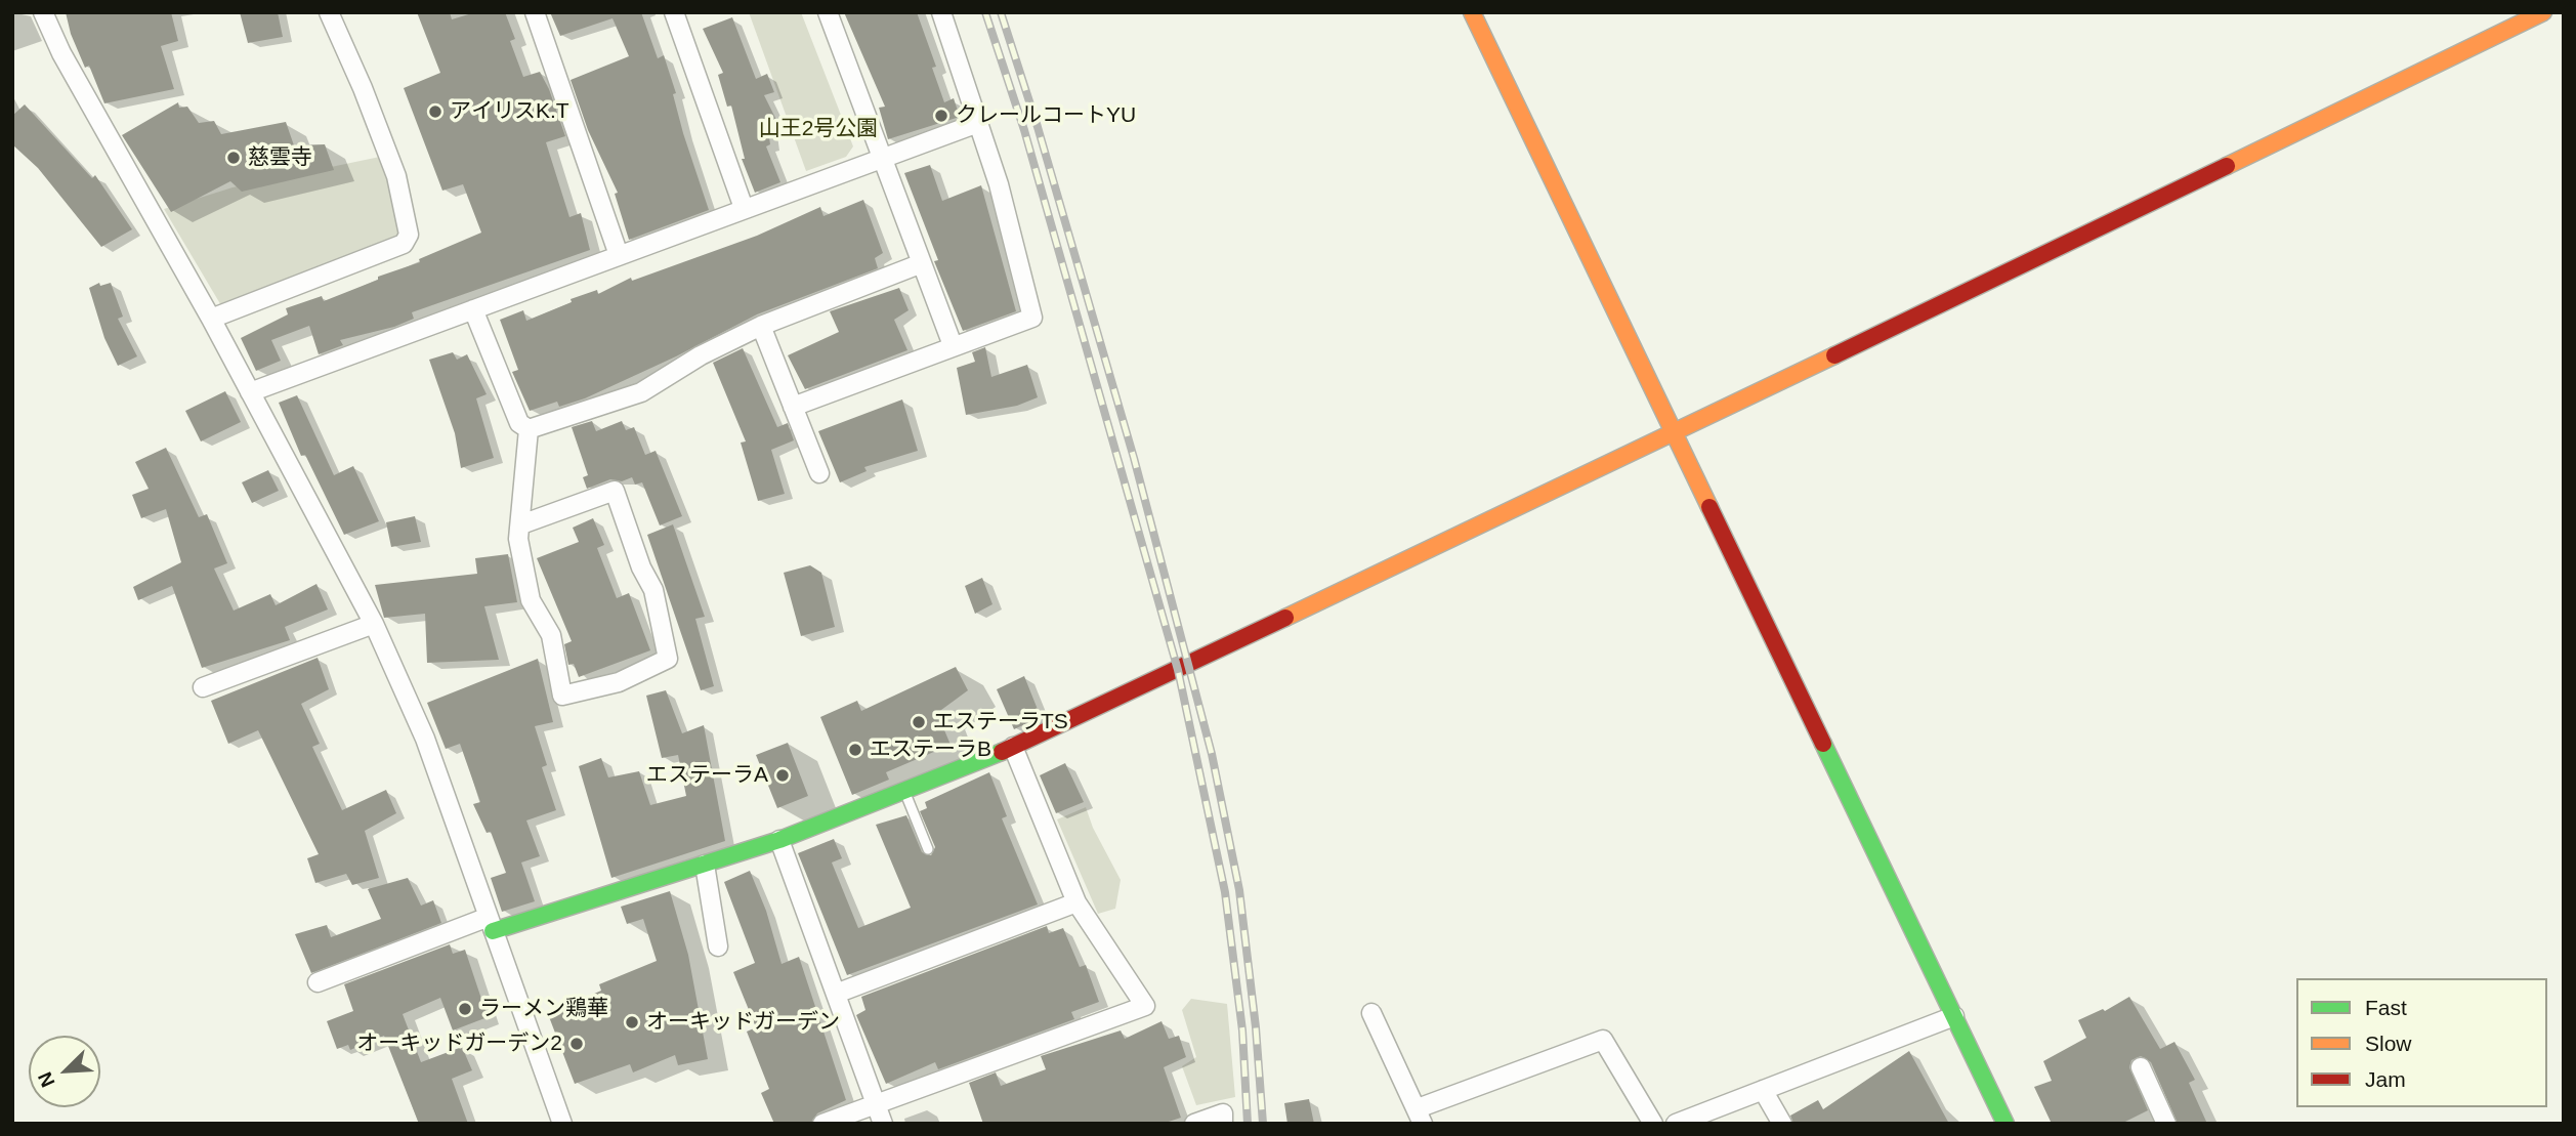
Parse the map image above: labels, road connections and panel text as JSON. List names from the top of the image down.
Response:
{
  "parks": ["山王2号公園"],
  "places": [
    "アイリスK.T",
    "クレールコートYU",
    "慈雲寺",
    "エステーラTS",
    "エステーラB",
    "エステーラA",
    "ラーメン鶏華",
    "オーキッドガーデン",
    "オーキッドガーデン2"
  ],
  "legend": ["Fast", "Slow", "Jam"],
  "north": "bottom left"
}
